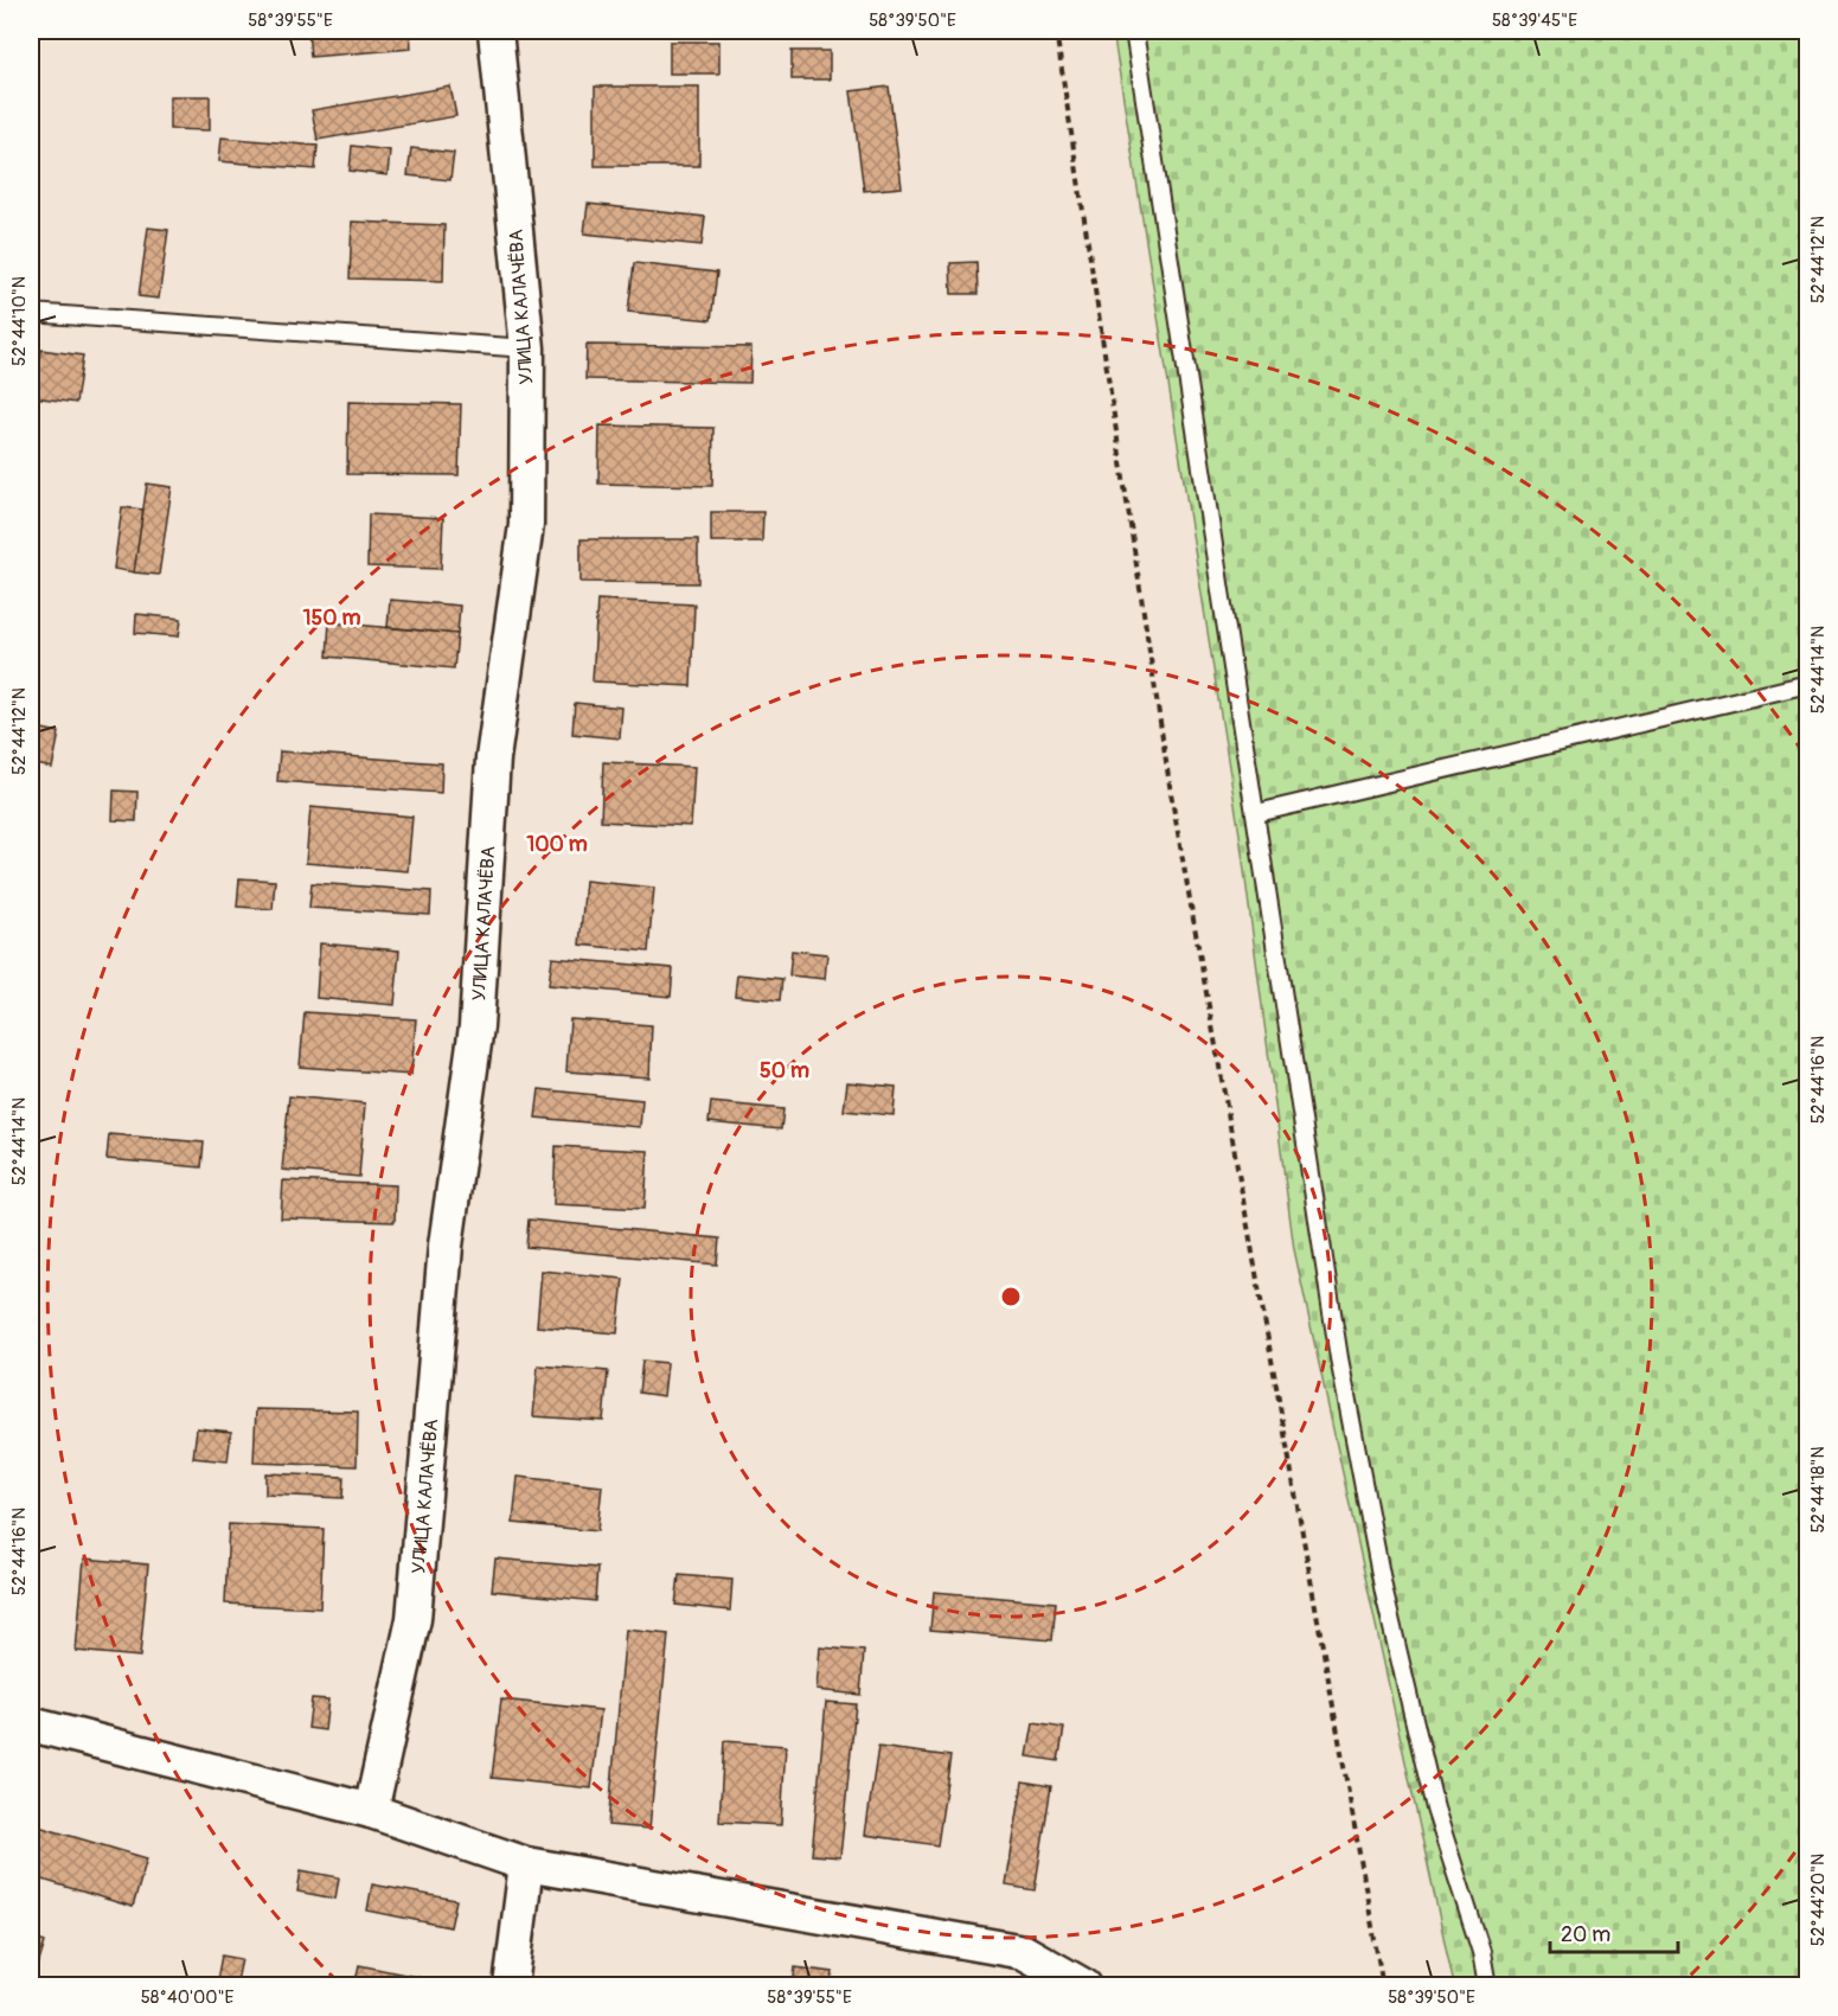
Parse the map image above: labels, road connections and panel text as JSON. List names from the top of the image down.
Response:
{
  "streets": {
    "street": ["УЛИЦА КАЛАЧЁВА"]
  },
  "scale_bar": "20 m",
  "coordinates": [
    "58°39'55\"E",
    "58°39'50\"E",
    "58°39'45\"E",
    "52°44'12\"N",
    "52°44'10\"N",
    "52°44'14\"N",
    "52°44'16\"N",
    "52°44'18\"N",
    "52°44'20\"N",
    "58°40'00\"E"
  ],
  "rings": ["150 m", "100 m", "50 m"]
}
